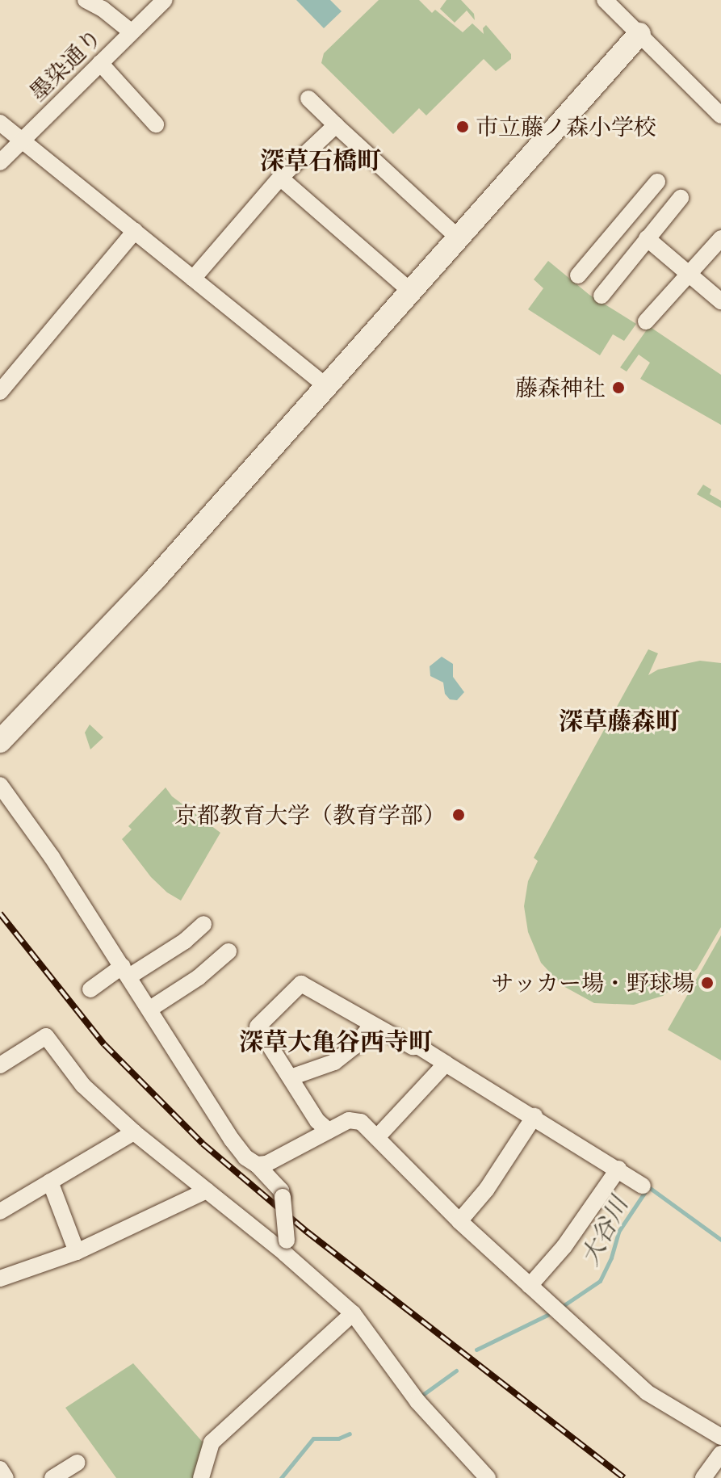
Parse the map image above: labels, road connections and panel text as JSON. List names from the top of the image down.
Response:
{
  "streets": {
    "street": ["墨染通り"]
  },
  "districts": ["深草石橋町", "深草藤森町", "深草大亀谷西寺町"],
  "water": ["大谷川"],
  "places": [
    "市立藤ノ森小学校",
    "藤森神社",
    "京都教育大学（教育学部）",
    "サッカー場・野球場"
  ]
}
